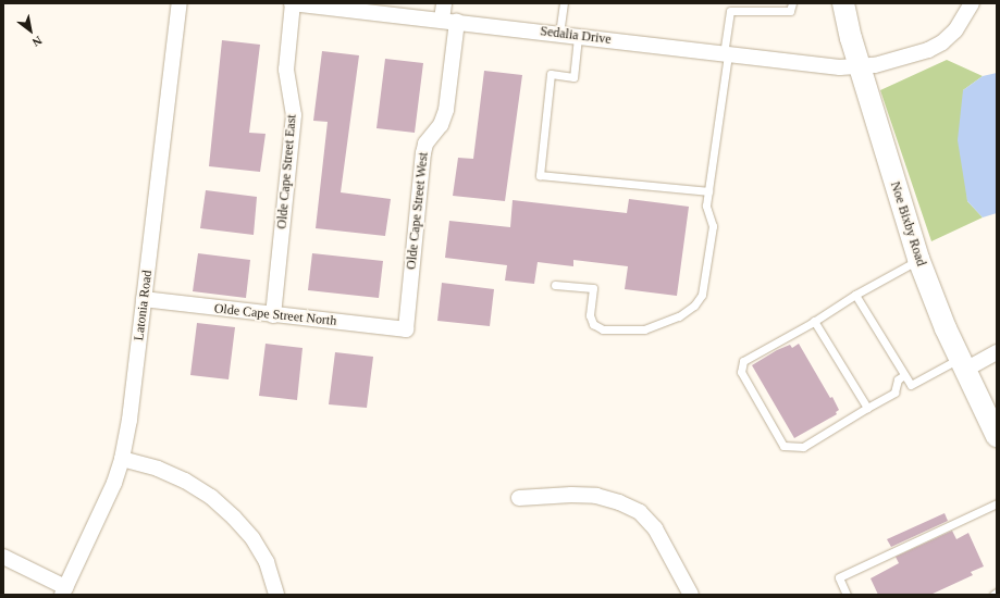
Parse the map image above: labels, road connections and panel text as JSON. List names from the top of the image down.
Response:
{
  "streets": {
    "street": [
      "Sedalia Drive",
      "Olde Cape Street East",
      "Olde Cape Street West",
      "Noe Bixby Road",
      "Latonia Road",
      "Olde Cape Street North"
    ]
  },
  "crossings": [
    ["Sedalia Drive", "Olde Cape Street East"],
    ["Sedalia Drive", "Olde Cape Street West"],
    ["Sedalia Drive", "Noe Bixby Road"],
    ["Olde Cape Street East", "Olde Cape Street North"],
    ["Olde Cape Street West", "Olde Cape Street North"],
    ["Latonia Road", "Olde Cape Street North"]
  ],
  "north": "bottom right"
}
